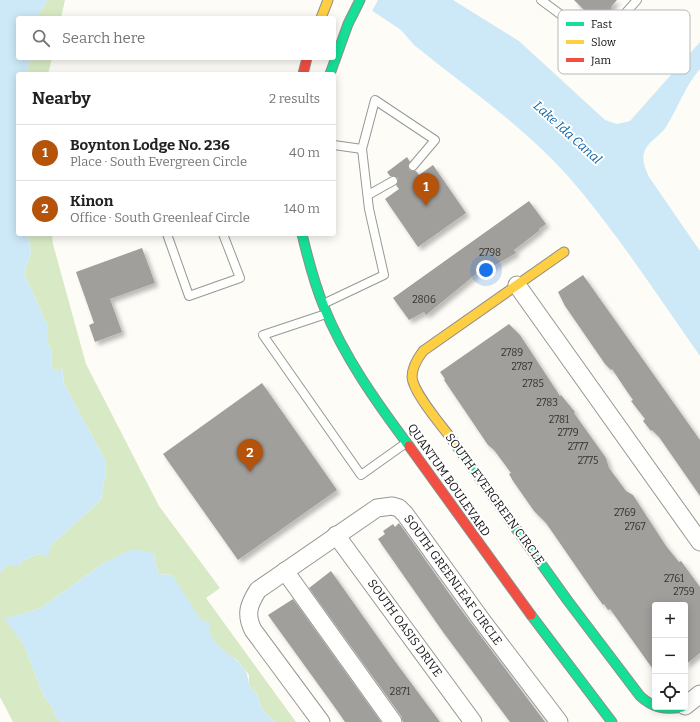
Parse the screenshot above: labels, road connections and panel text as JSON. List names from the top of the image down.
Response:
{
  "streets": {
    "street": [
      "QUANTUM BOULEVARD",
      "SOUTH EVERGREEN CIRCLE",
      "SOUTH GREENLEAF CIRCLE",
      "SOUTH OASIS DRIVE"
    ]
  },
  "crossings": [
    ["SOUTH GREENLEAF CIRCLE", "SOUTH OASIS DRIVE"]
  ],
  "water": ["Lake Ida Canal"],
  "house_numbers": [
    "2798",
    "2806",
    "2789",
    "2787",
    "2785",
    "2783",
    "2781",
    "2779",
    "2777",
    "2775",
    "2769",
    "2767",
    "2761",
    "2759",
    "2871"
  ],
  "legend": ["Fast", "Slow", "Jam"],
  "page": {
    "search": "Search here",
    "heading": ["Nearby", "2 results"],
    "list": [
      {
        "mark": "1",
        "name": "Boynton Lodge No. 236",
        "note": "Place · South Evergreen Circle",
        "value": "40 m"
      },
      {
        "mark": "2",
        "name": "Kinon",
        "note": "Office · South Greenleaf Circle",
        "value": "140 m"
      }
    ],
    "pins": ["1", "2"],
    "map_buttons": ["+", "−"]
  }
}
